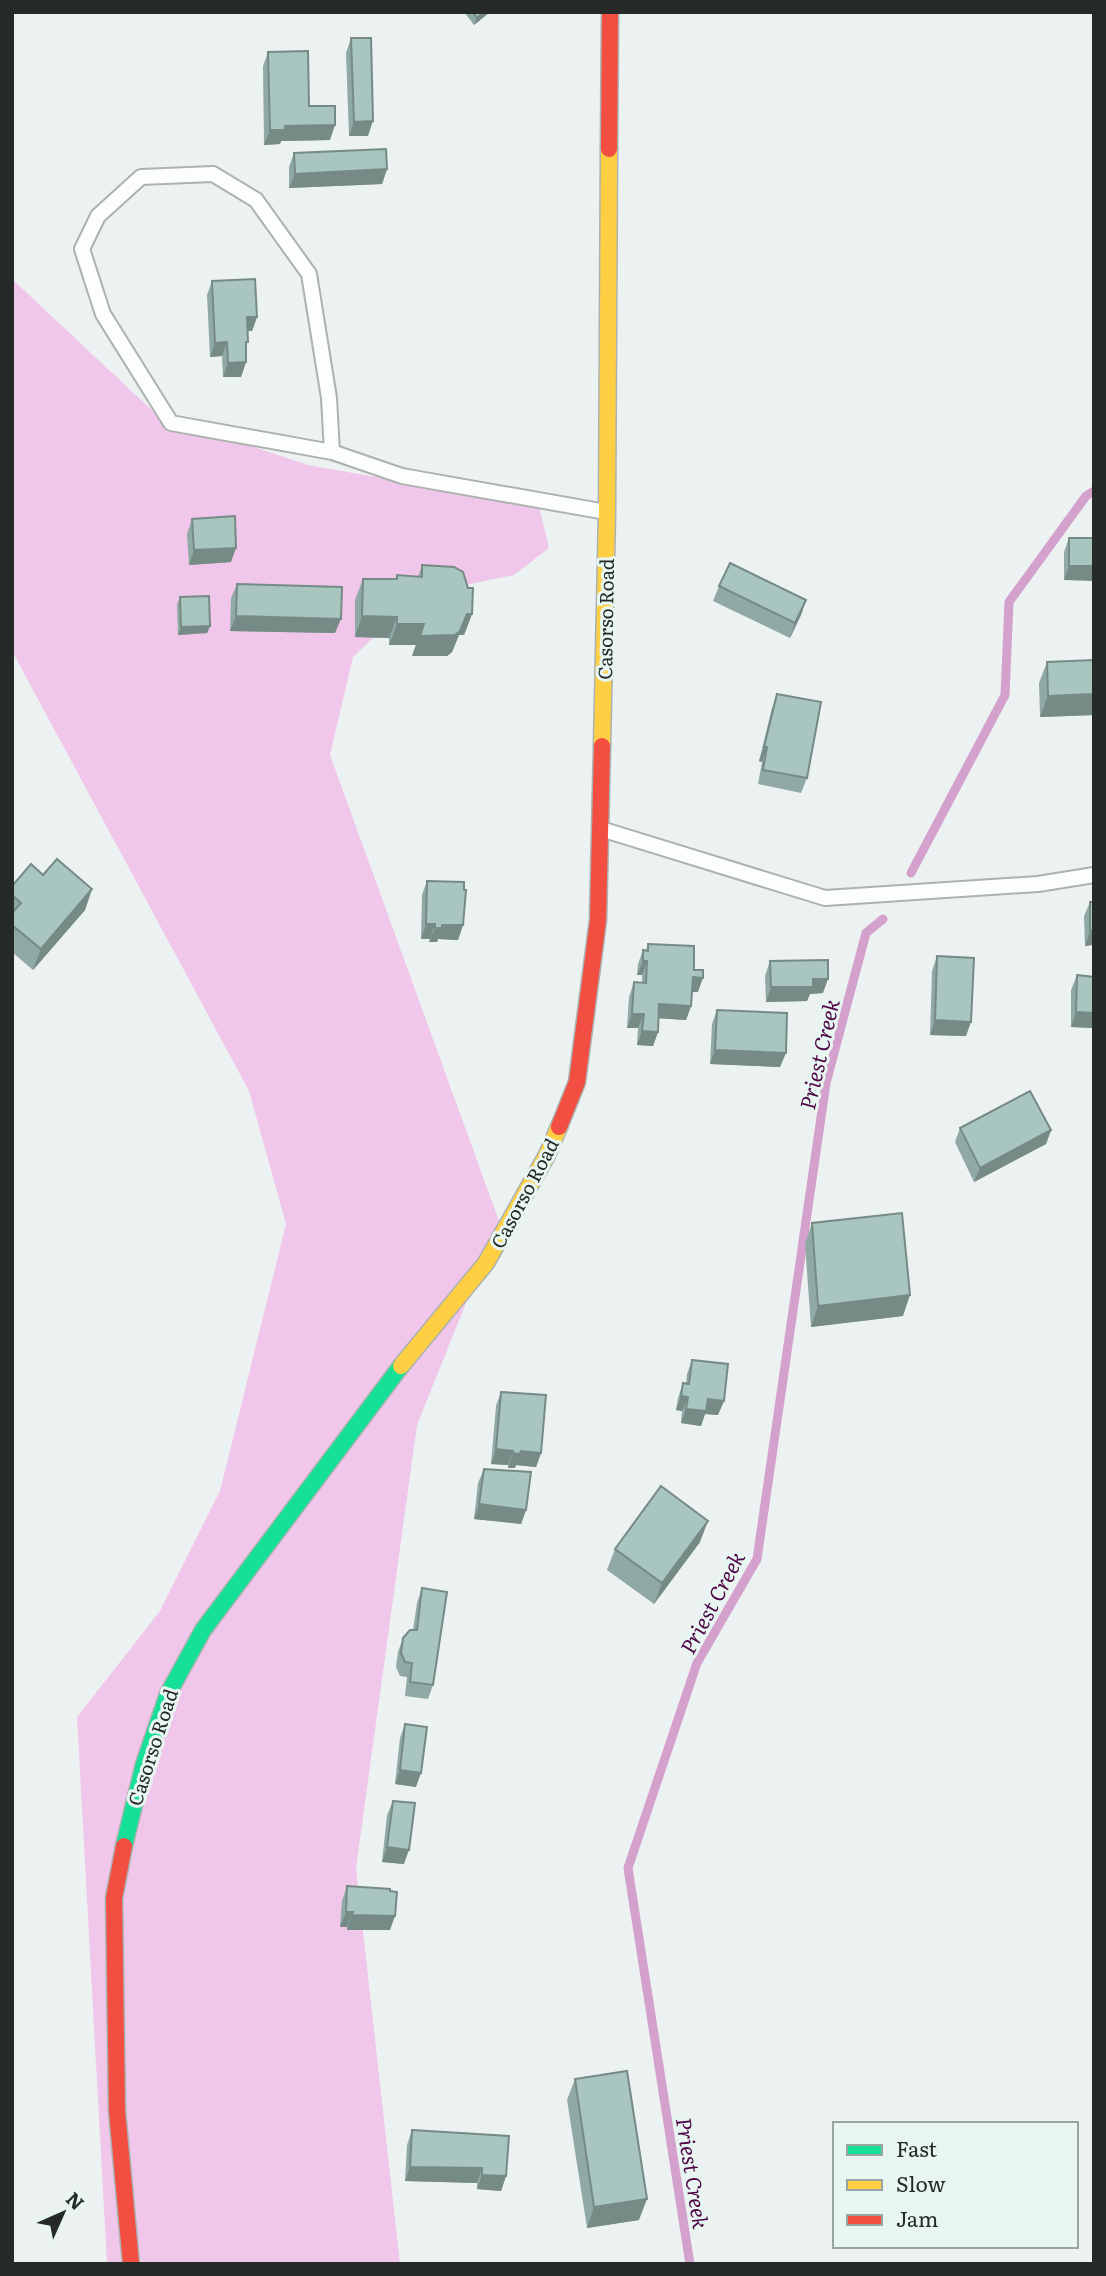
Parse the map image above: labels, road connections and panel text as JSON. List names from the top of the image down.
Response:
{
  "streets": {
    "main road": ["Casorso Road"]
  },
  "water": ["Priest Creek"],
  "legend": ["Fast", "Slow", "Jam"],
  "north": "top right"
}
